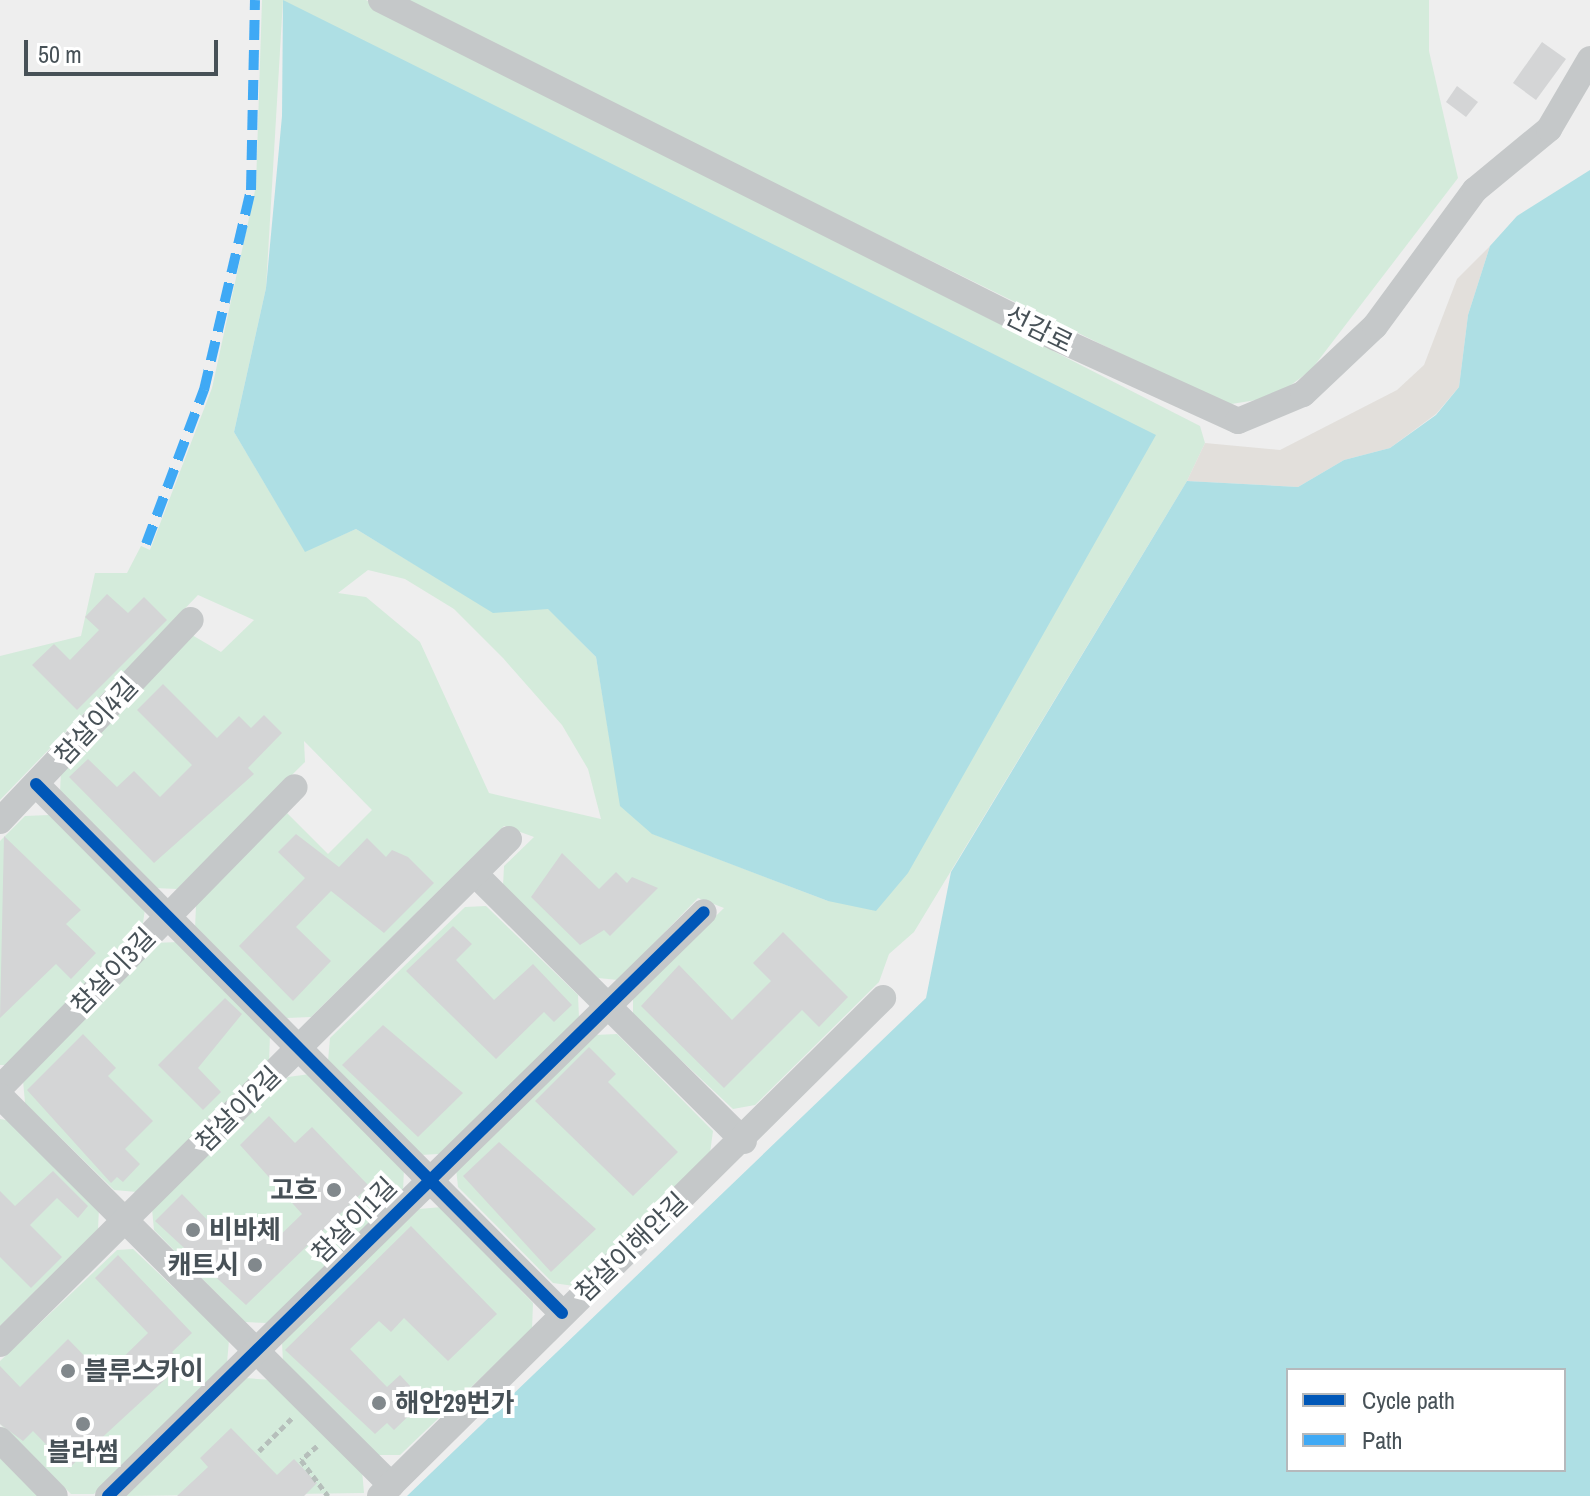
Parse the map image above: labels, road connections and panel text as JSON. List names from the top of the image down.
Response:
{
  "streets": {
    "street": [
      "선감로",
      "참살이4길",
      "참살이3길",
      "참살이2길",
      "참살이1길",
      "참살이해안길"
    ]
  },
  "places": [
    "고흐",
    "비바체",
    "캐트시",
    "블루스카이",
    "해안29번가",
    "블라썸"
  ],
  "legend": ["Cycle path", "Path"],
  "scale_bar": "50 m"
}
